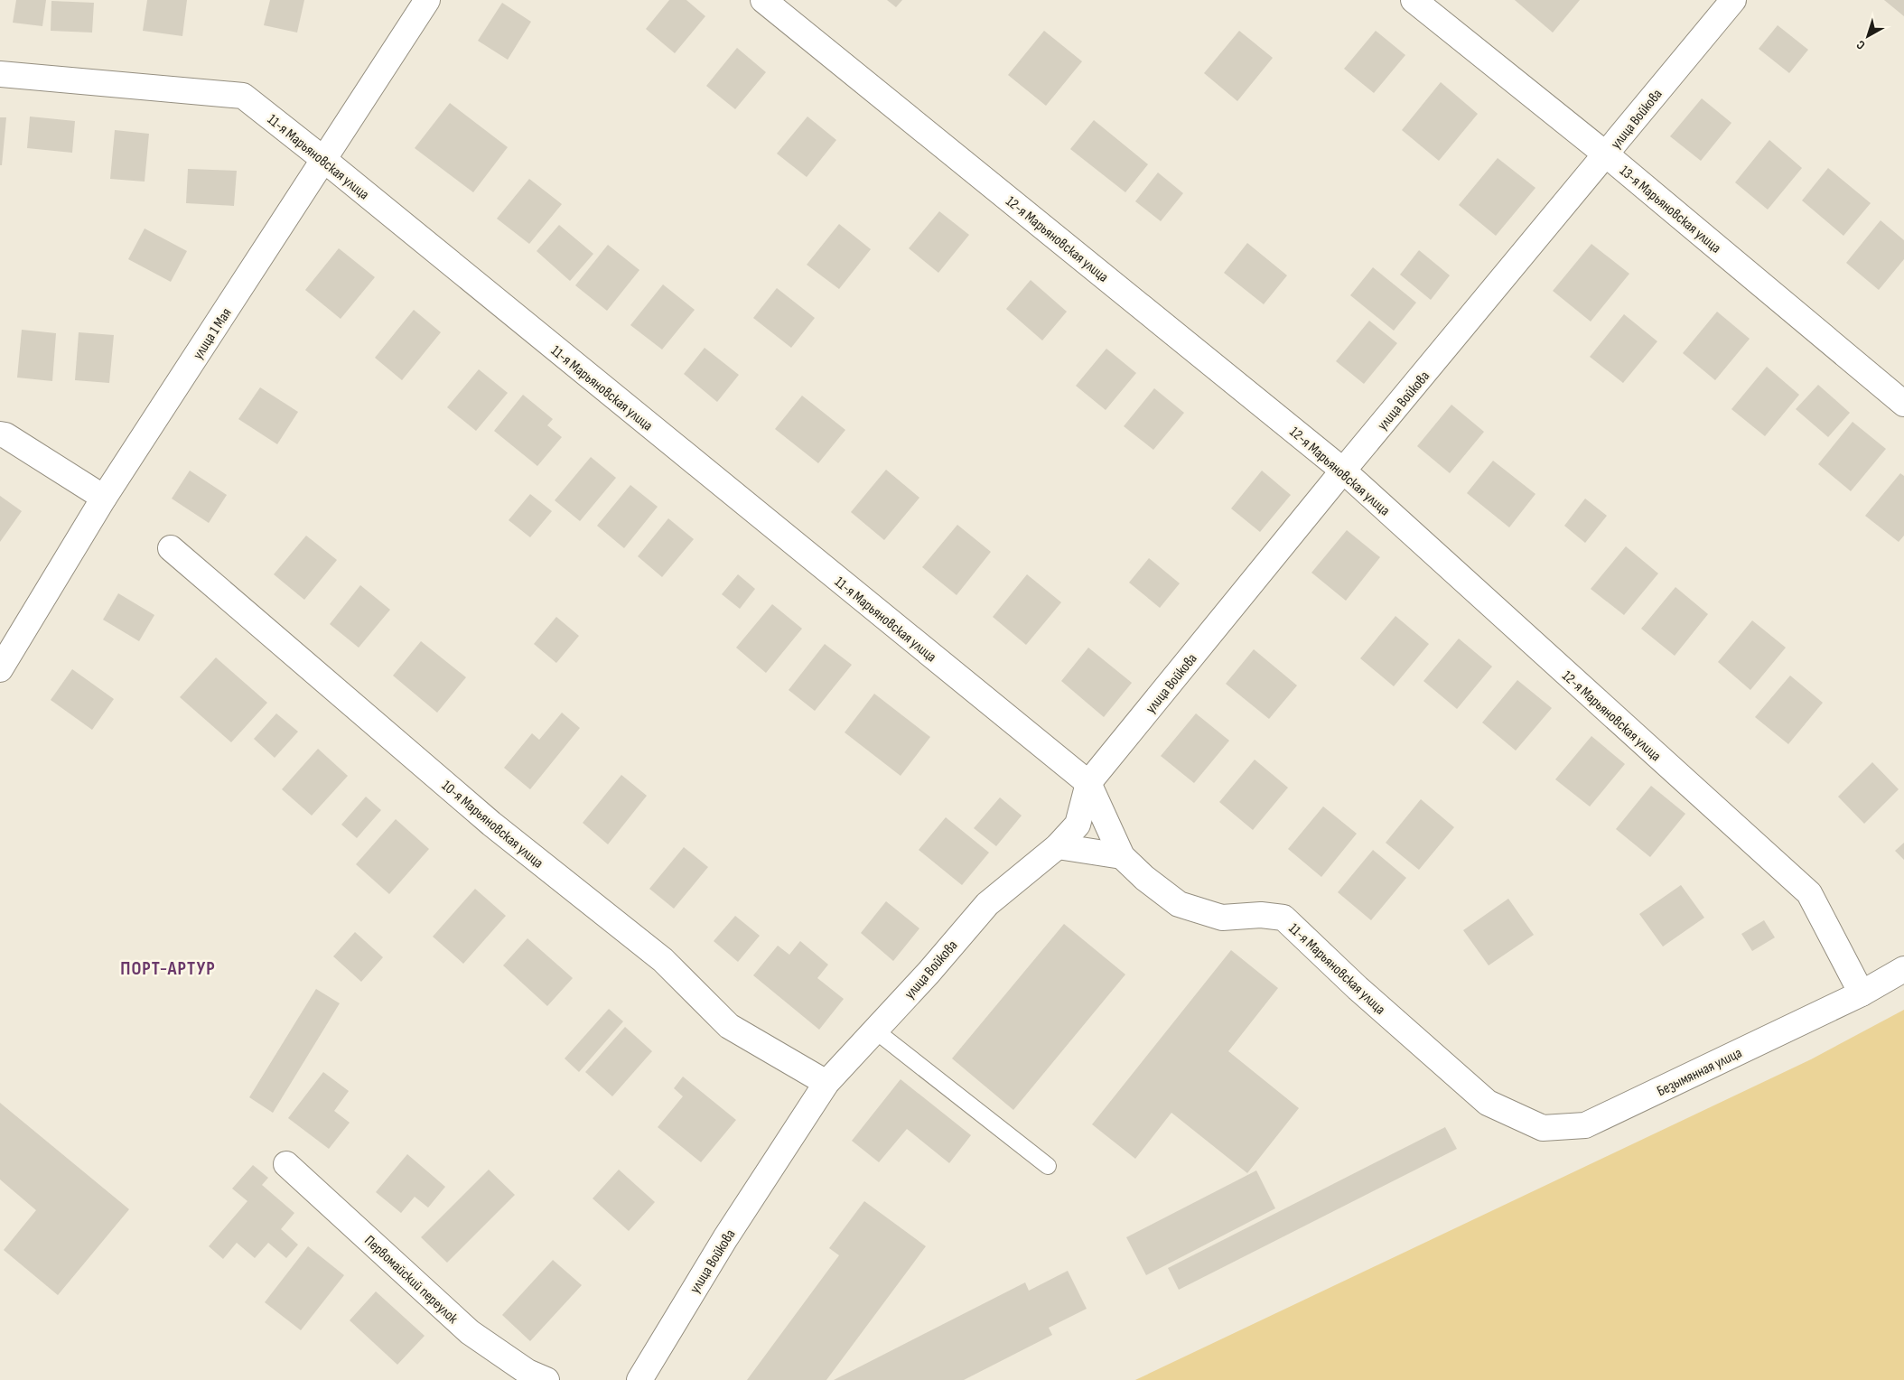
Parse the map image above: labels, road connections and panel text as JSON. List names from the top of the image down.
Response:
{
  "streets": {
    "street": [
      "улица Войкова",
      "11-я Марьяновская улица",
      "13-я Марьяновская улица",
      "12-я Марьяновская улица",
      "улица 1 Мая",
      "10-я Марьяновская улица",
      "Безымянная улица",
      "Первомайский переулок"
    ]
  },
  "crossings": [
    ["улица Войкова", "11-я Марьяновская улица"],
    ["улица Войкова", "13-я Марьяновская улица"],
    ["улица Войкова", "12-я Марьяновская улица"],
    ["улица Войкова", "10-я Марьяновская улица"],
    ["11-я Марьяновская улица", "улица 1 Мая"],
    ["11-я Марьяновская улица", "Безымянная улица"],
    ["12-я Марьяновская улица", "Безымянная улица"]
  ],
  "districts": ["ПОРТ-АРТУР"],
  "north": "bottom left"
}
